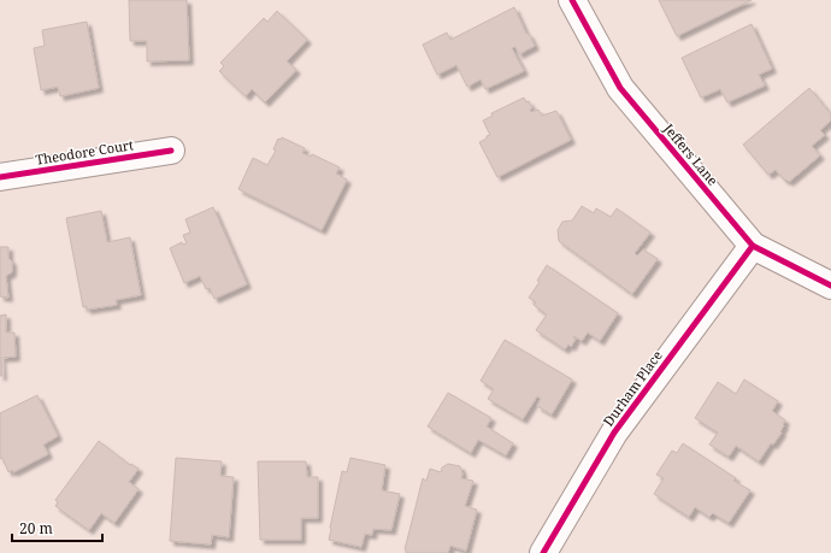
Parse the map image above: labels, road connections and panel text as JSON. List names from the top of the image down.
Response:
{
  "streets": {
    "street": ["Theodore Court", "Jeffers Lane", "Durham Place"]
  },
  "crossings": [
    ["Jeffers Lane", "Durham Place"]
  ],
  "scale_bar": "20 m"
}
